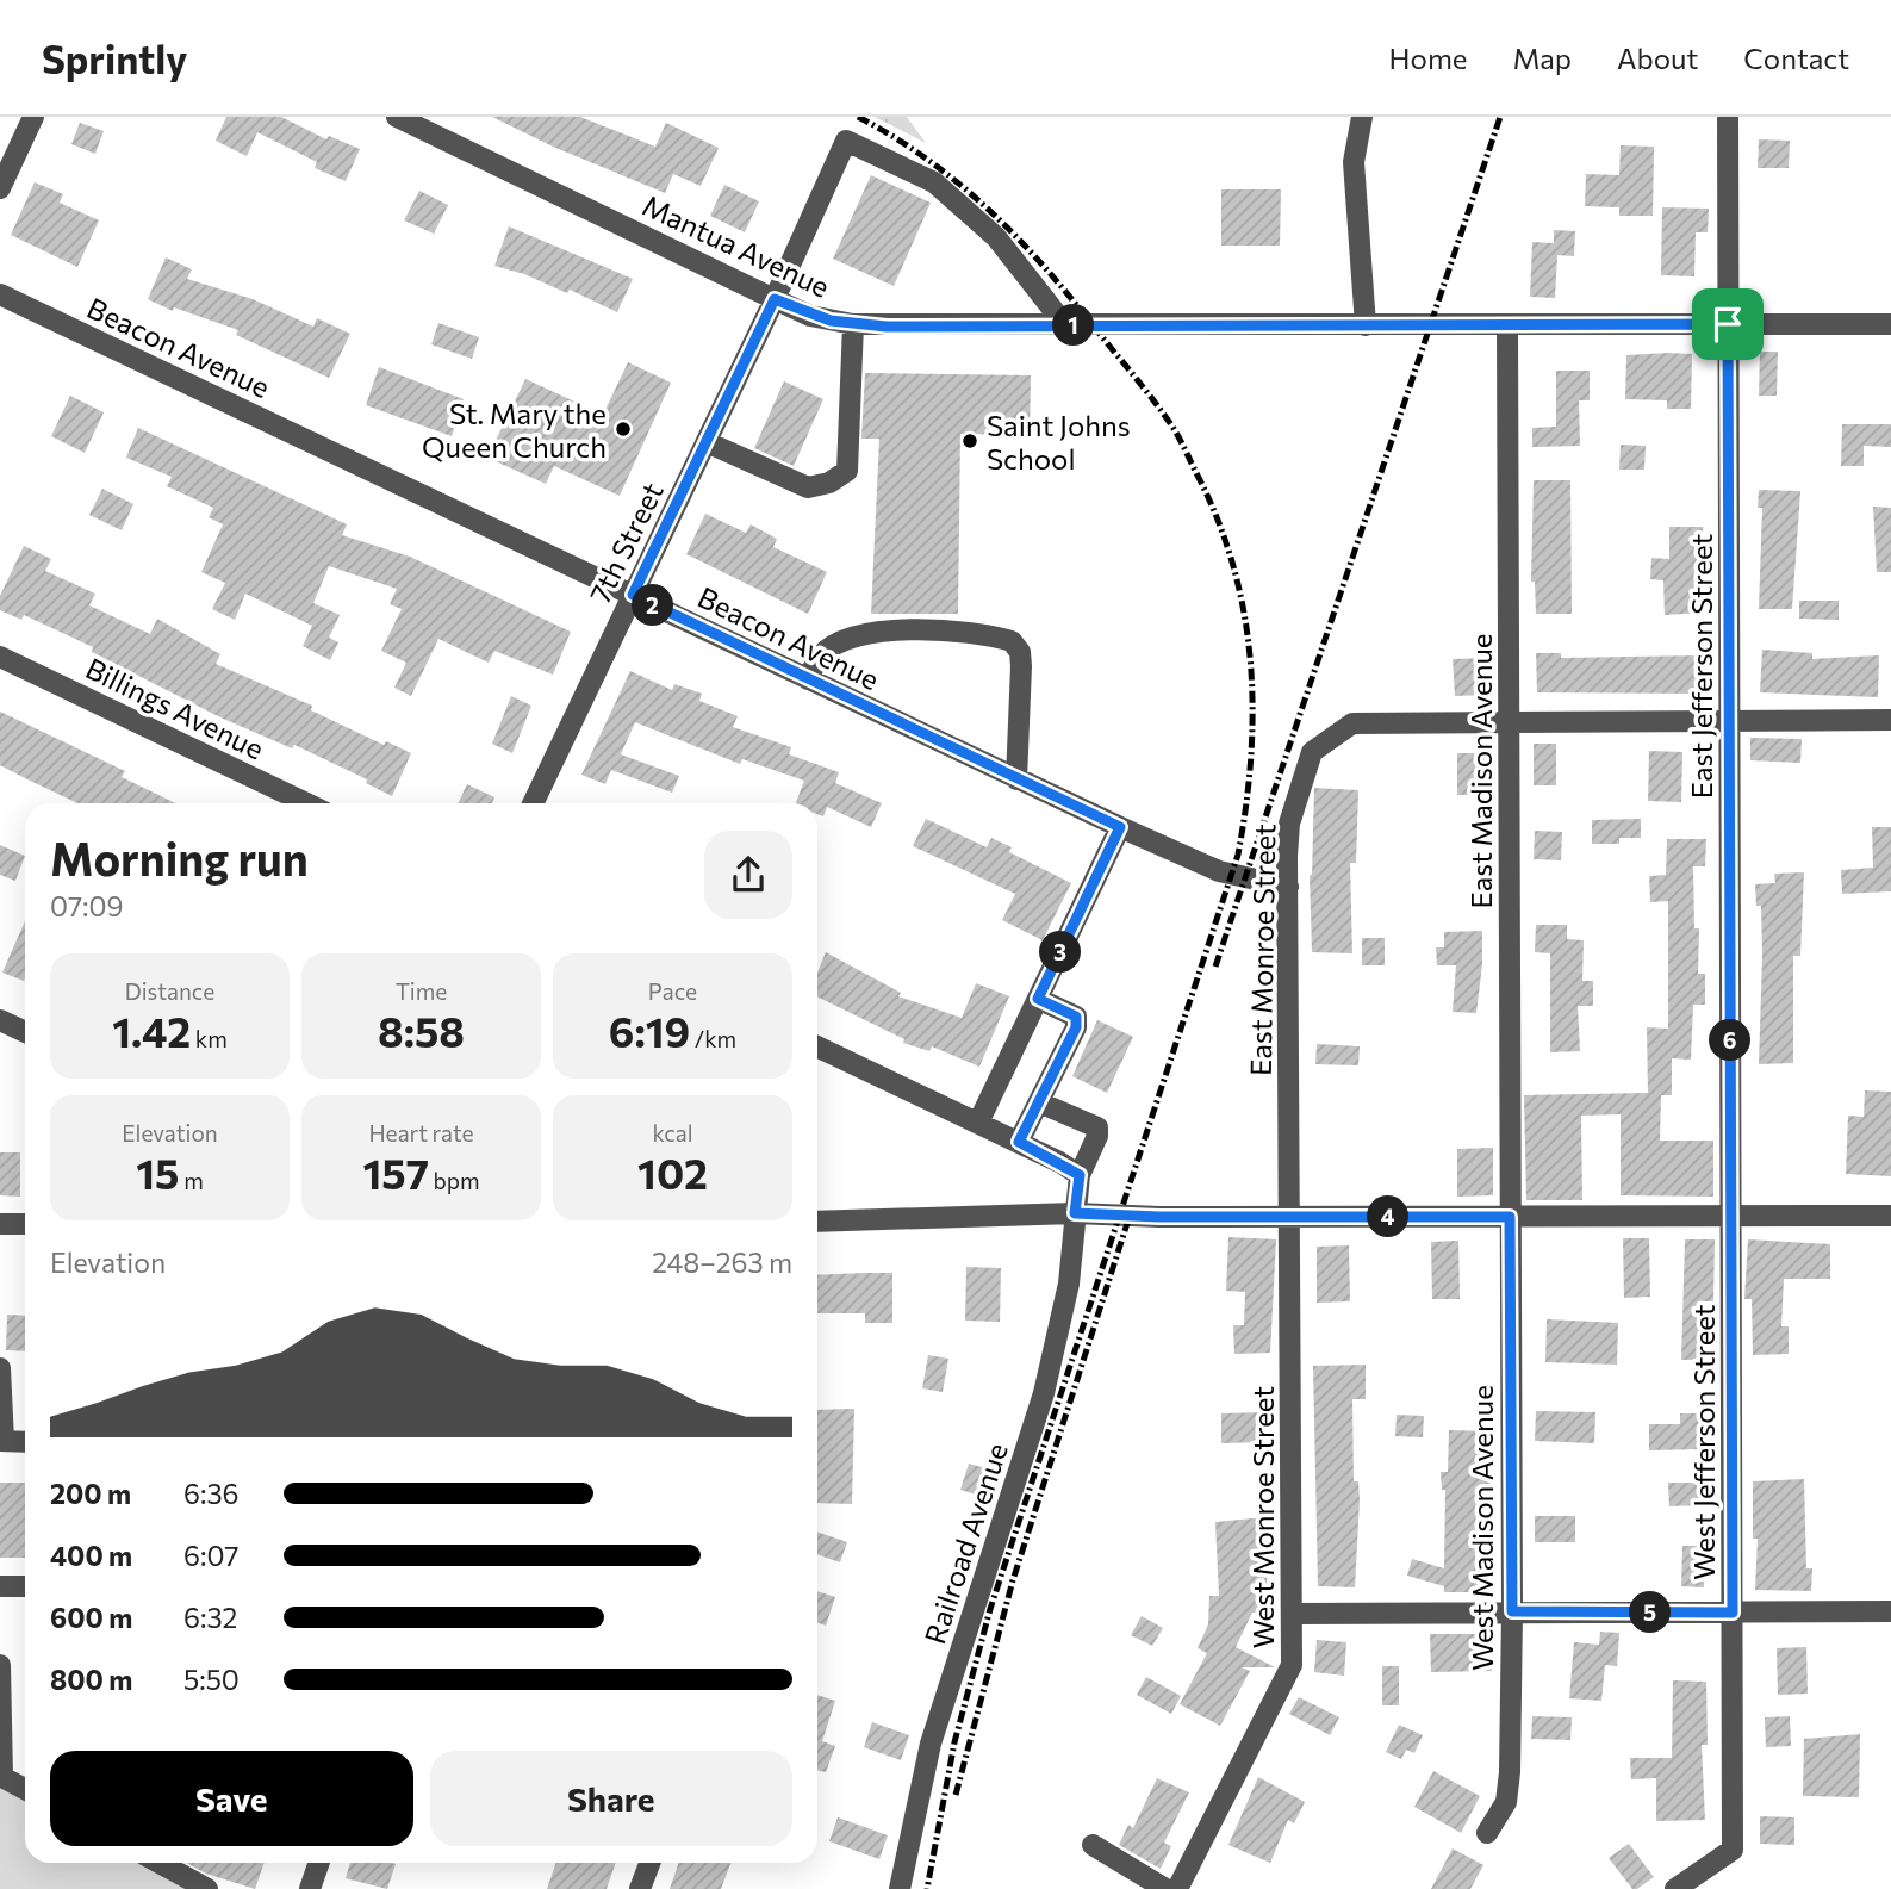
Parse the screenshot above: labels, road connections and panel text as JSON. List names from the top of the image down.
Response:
{
  "streets": {
    "street": [
      "Mantua Avenue",
      "Beacon Avenue",
      "7th Street",
      "East Jefferson Street",
      "Billings Avenue",
      "East Madison Avenue",
      "East Monroe Street",
      "West Jefferson Street",
      "West Monroe Street",
      "West Madison Avenue",
      "Railroad Avenue"
    ]
  },
  "crossings": [
    ["Mantua Avenue", "7th Street"],
    ["Mantua Avenue", "East Jefferson Street"],
    ["Mantua Avenue", "East Madison Avenue"],
    ["Beacon Avenue", "7th Street"],
    ["Beacon Avenue", "East Monroe Street"],
    ["East Jefferson Street", "West Jefferson Street"],
    ["East Madison Avenue", "East Monroe Street"],
    ["East Madison Avenue", "West Madison Avenue"],
    ["East Monroe Street", "West Monroe Street"]
  ],
  "places": ["St. Mary the Queen Church", "Saint Johns School"],
  "page": {
    "header": "Sprintly",
    "nav": [
      "Home",
      "Map",
      "About",
      "Contact"
    ],
    "pins": [
      "1",
      "2",
      "3",
      "6",
      "4",
      "5"
    ],
    "heading": ["Morning run", "07:09"],
    "stats": [
      ["Distance", "1.42 km"],
      ["Time", "8:58"],
      ["Pace", "6:19 /km"],
      ["Elevation", "15 m"],
      ["Heart rate", "157 bpm"],
      ["kcal", "102"]
    ],
    "chart": ["Elevation", "248–263 m"],
    "list": [
      {
        "name": "200 m",
        "note": "6:36"
      },
      {
        "name": "400 m",
        "note": "6:07"
      },
      {
        "name": "600 m",
        "note": "6:32"
      },
      {
        "name": "800 m",
        "note": "5:50"
      }
    ],
    "buttons": ["Save", "Share"]
  }
}
